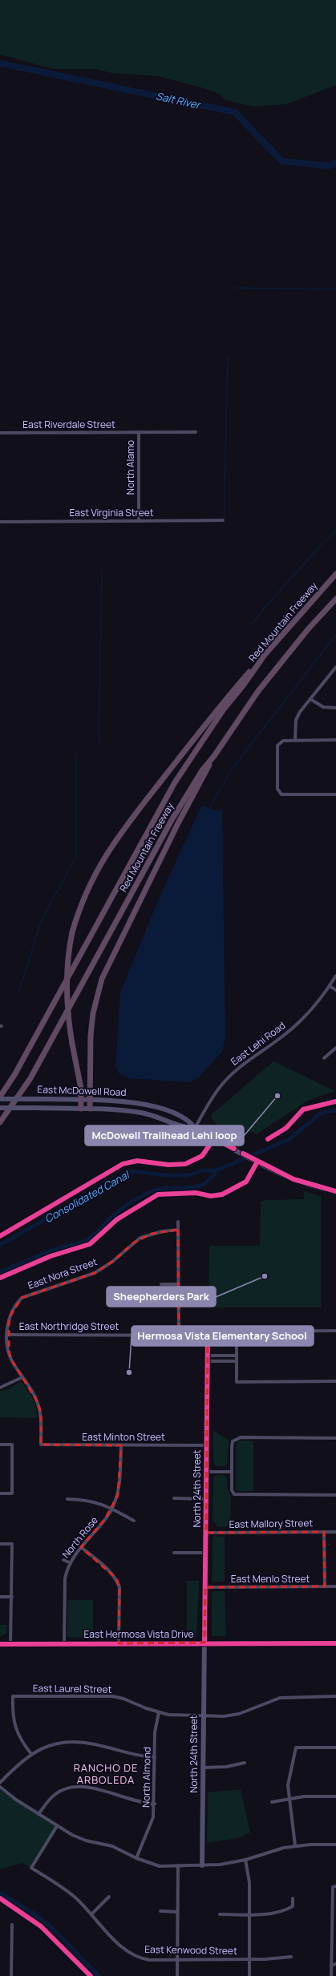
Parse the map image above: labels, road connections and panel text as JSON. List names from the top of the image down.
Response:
{
  "streets": {
    "highway": ["Red Mountain Freeway"],
    "street": [
      "East Riverdale Street",
      "North Alamo",
      "East Virginia Street",
      "East Lehi Road",
      "East McDowell Road",
      "East Nora Street",
      "East Northridge Street",
      "East Minton Street",
      "North 24th Street",
      "East Mallory Street",
      "North Rose",
      "East Menlo Street",
      "East Hermosa Vista Drive",
      "East Laurel Street",
      "North Almond",
      "East Kenwood Street"
    ]
  },
  "crossings": [
    ["East Riverdale Street", "North Alamo"],
    ["North Alamo", "East Virginia Street"],
    ["East Lehi Road", "East McDowell Road"],
    ["East Nora Street", "East Northridge Street"],
    ["East Nora Street", "East Minton Street"],
    ["East Northridge Street", "North 24th Street"],
    ["East Minton Street", "North 24th Street"],
    ["East Minton Street", "North Rose"],
    ["North 24th Street", "East Mallory Street"],
    ["North 24th Street", "East Menlo Street"],
    ["North 24th Street", "East Hermosa Vista Drive"],
    ["North 24th Street", "East Laurel Street"],
    ["North Rose", "East Hermosa Vista Drive"],
    ["East Laurel Street", "North Almond"]
  ],
  "districts": ["RANCHO DE ARBOLEDA"],
  "water": ["Salt River", "Consolidated Canal"],
  "places": ["McDowell Trailhead Lehi loop", "Sheepherders Park", "Hermosa Vista Elementary School"]
}
